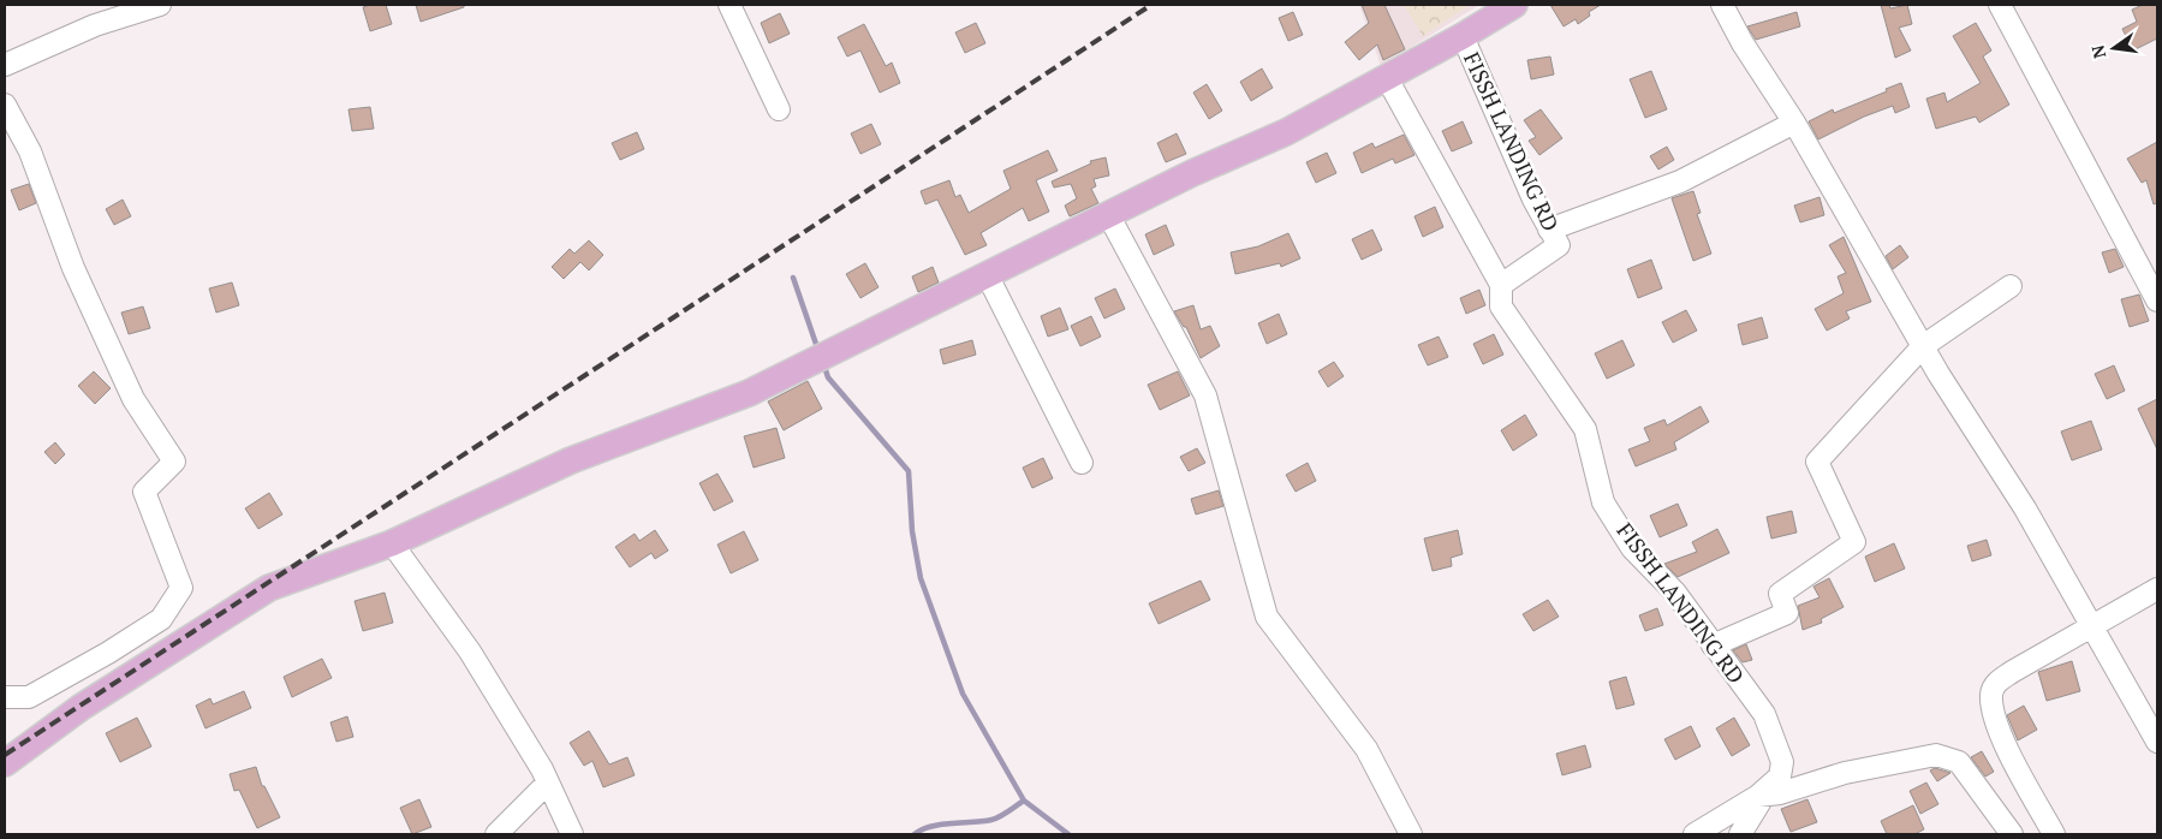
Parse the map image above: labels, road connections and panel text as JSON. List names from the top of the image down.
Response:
{
  "streets": {
    "street": ["FISSH LANDING RD"]
  },
  "north": "left"
}
